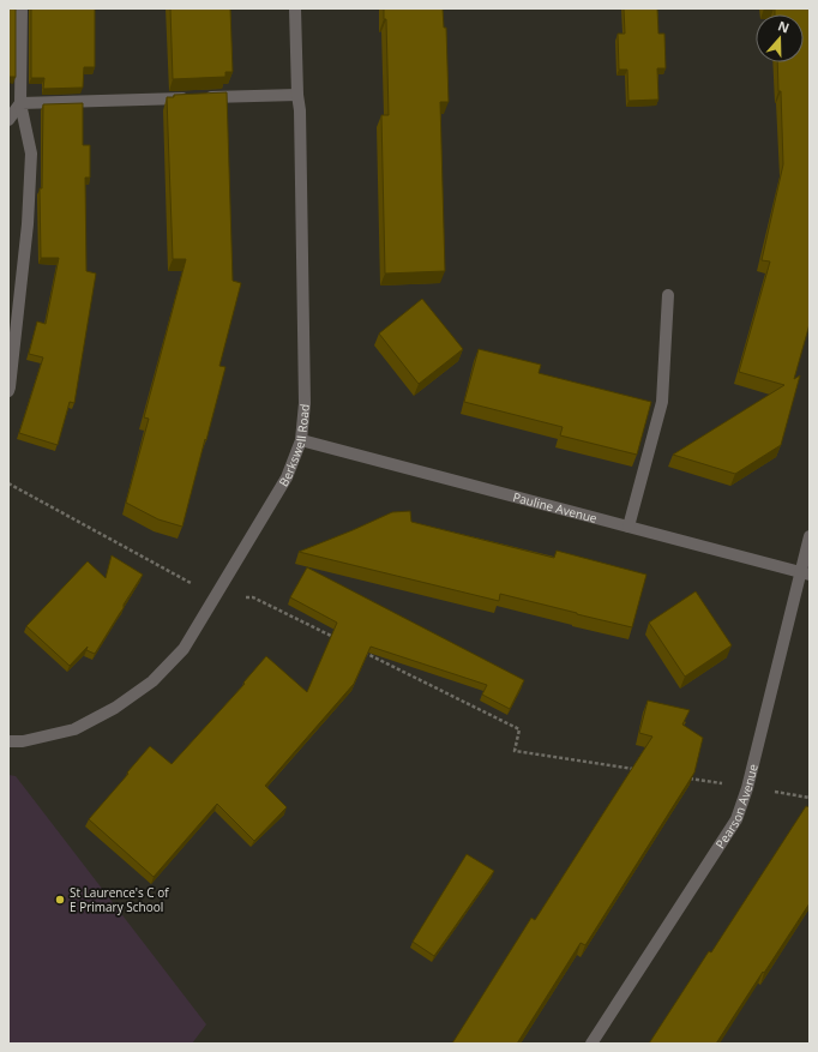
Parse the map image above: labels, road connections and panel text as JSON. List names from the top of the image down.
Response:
{
  "streets": {
    "street": ["Berkswell Road", "Pauline Avenue", "Pearson Avenue"]
  },
  "crossings": [
    ["Berkswell Road", "Pauline Avenue"],
    ["Pauline Avenue", "Pearson Avenue"]
  ],
  "places": ["St Laurence's C of E Primary School"],
  "north": "top"
}
